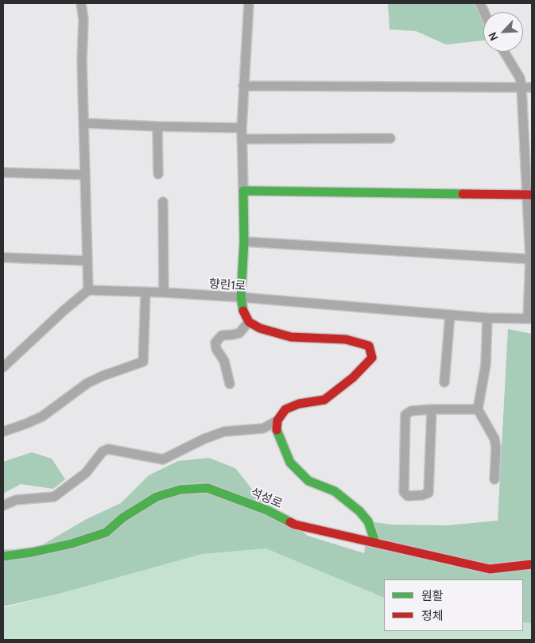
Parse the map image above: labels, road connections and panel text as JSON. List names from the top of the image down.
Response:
{
  "streets": {
    "street": ["향린1로", "석성로"]
  },
  "legend": ["원활", "정체"],
  "north": "bottom left"
}
